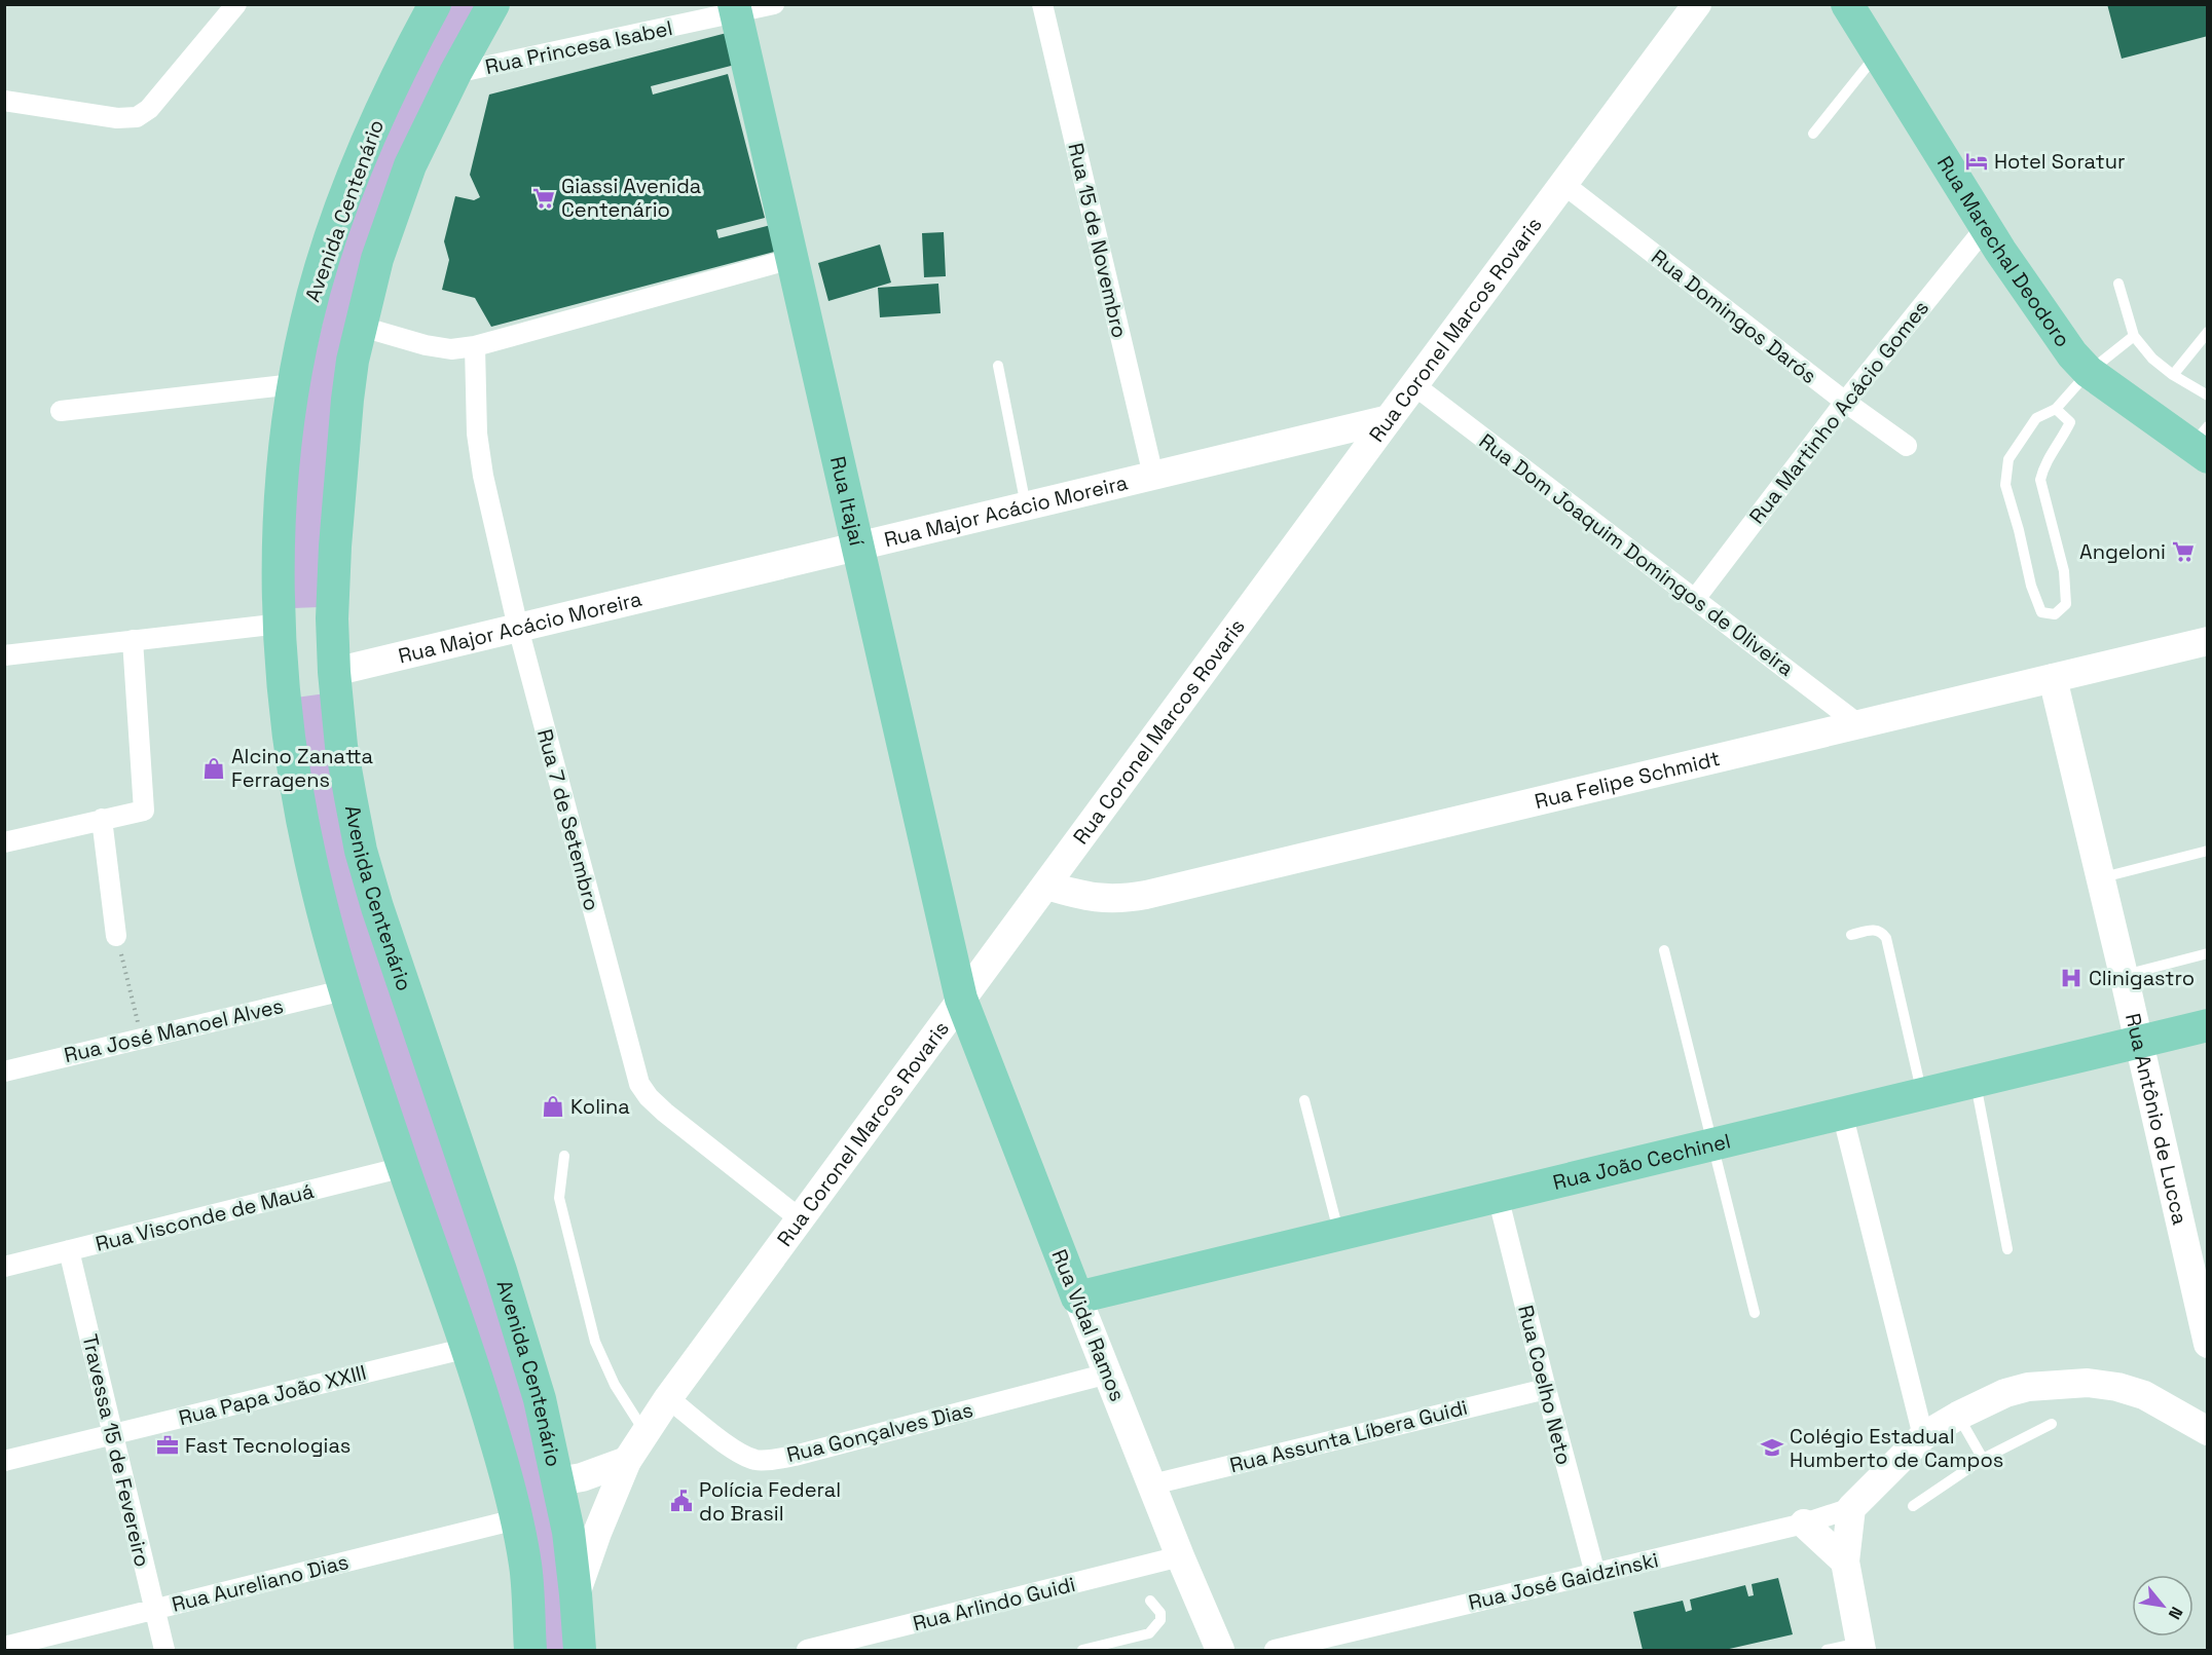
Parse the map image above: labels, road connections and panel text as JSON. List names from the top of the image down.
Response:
{
  "streets": {
    "main road": [
      "Avenida Centenário",
      "Rua Marechal Deodoro",
      "Rua Itajaí",
      "Rua João Cechinel",
      "Rua Vidal Ramos"
    ],
    "street": [
      "Rua Princesa Isabel",
      "Rua 15 de Novembro",
      "Rua Domingos Darós",
      "Rua Coronel Marcos Rovaris",
      "Rua Martinho Acácio Gomes",
      "Rua Major Acácio Moreira",
      "Rua Dom Joaquim Domingos de Oliveira",
      "Rua Felipe Schmidt",
      "Rua 7 de Setembro",
      "Rua José Manoel Alves",
      "Rua Antônio de Lucca",
      "Rua Visconde de Mauá",
      "Rua Coelho Neto",
      "Rua Papa João XXIII",
      "Rua Gonçalves Dias",
      "Rua Assunta Líbera Guidi",
      "Travessa 15 de Fevereiro",
      "Rua José Gaidzinski",
      "Rua Aureliano Dias",
      "Rua Arlindo Guidi"
    ]
  },
  "crossings": [
    ["Rua Princesa Isabel", "Avenida Centenário"],
    ["Rua Princesa Isabel", "Rua Itajaí"],
    ["Avenida Centenário", "Rua Coronel Marcos Rovaris"],
    ["Avenida Centenário", "Rua Major Acácio Moreira"],
    ["Avenida Centenário", "Rua José Manoel Alves"],
    ["Avenida Centenário", "Rua Visconde de Mauá"],
    ["Avenida Centenário", "Rua Papa João XXIII"],
    ["Avenida Centenário", "Rua Aureliano Dias"],
    ["Rua 15 de Novembro", "Rua Major Acácio Moreira"],
    ["Rua Marechal Deodoro", "Rua Martinho Acácio Gomes"],
    ["Rua Domingos Darós", "Rua Coronel Marcos Rovaris"],
    ["Rua Domingos Darós", "Rua Martinho Acácio Gomes"],
    ["Rua Coronel Marcos Rovaris", "Rua Itajaí"],
    ["Rua Coronel Marcos Rovaris", "Rua Major Acácio Moreira"],
    ["Rua Coronel Marcos Rovaris", "Rua Dom Joaquim Domingos de Oliveira"],
    ["Rua Coronel Marcos Rovaris", "Rua Felipe Schmidt"],
    ["Rua Coronel Marcos Rovaris", "Rua 7 de Setembro"],
    ["Rua Coronel Marcos Rovaris", "Rua Vidal Ramos"],
    ["Rua Coronel Marcos Rovaris", "Rua Gonçalves Dias"],
    ["Rua Martinho Acácio Gomes", "Rua Dom Joaquim Domingos de Oliveira"],
    ["Rua Itajaí", "Rua Major Acácio Moreira"],
    ["Rua Itajaí", "Rua Vidal Ramos"],
    ["Rua Major Acácio Moreira", "Rua 7 de Setembro"],
    ["Rua Dom Joaquim Domingos de Oliveira", "Rua Felipe Schmidt"],
    ["Rua Felipe Schmidt", "Rua Antônio de Lucca"],
    ["Rua Antônio de Lucca", "Rua João Cechinel"],
    ["Rua João Cechinel", "Rua Vidal Ramos"],
    ["Rua João Cechinel", "Rua Coelho Neto"],
    ["Rua Visconde de Mauá", "Travessa 15 de Fevereiro"],
    ["Rua Vidal Ramos", "Rua Gonçalves Dias"],
    ["Rua Vidal Ramos", "Rua Assunta Líbera Guidi"],
    ["Rua Vidal Ramos", "Rua Arlindo Guidi"],
    ["Rua Coelho Neto", "Rua Assunta Líbera Guidi"],
    ["Rua Coelho Neto", "Rua José Gaidzinski"],
    ["Rua Papa João XXIII", "Travessa 15 de Fevereiro"],
    ["Travessa 15 de Fevereiro", "Rua Aureliano Dias"]
  ],
  "places": {
    "hotel": ["Hotel Soratur"],
    "supermarket": ["Giassi Avenida Centenário", "Angeloni"],
    "shop": ["Alcino Zanatta Ferragens", "Kolina"],
    "hospital": ["Clinigastro"],
    "office": ["Fast Tecnologias"],
    "school or university": ["Colégio Estadual Humberto de Campos"],
    "public building": ["Polícia Federal do Brasil"]
  },
  "north": "bottom right"
}
